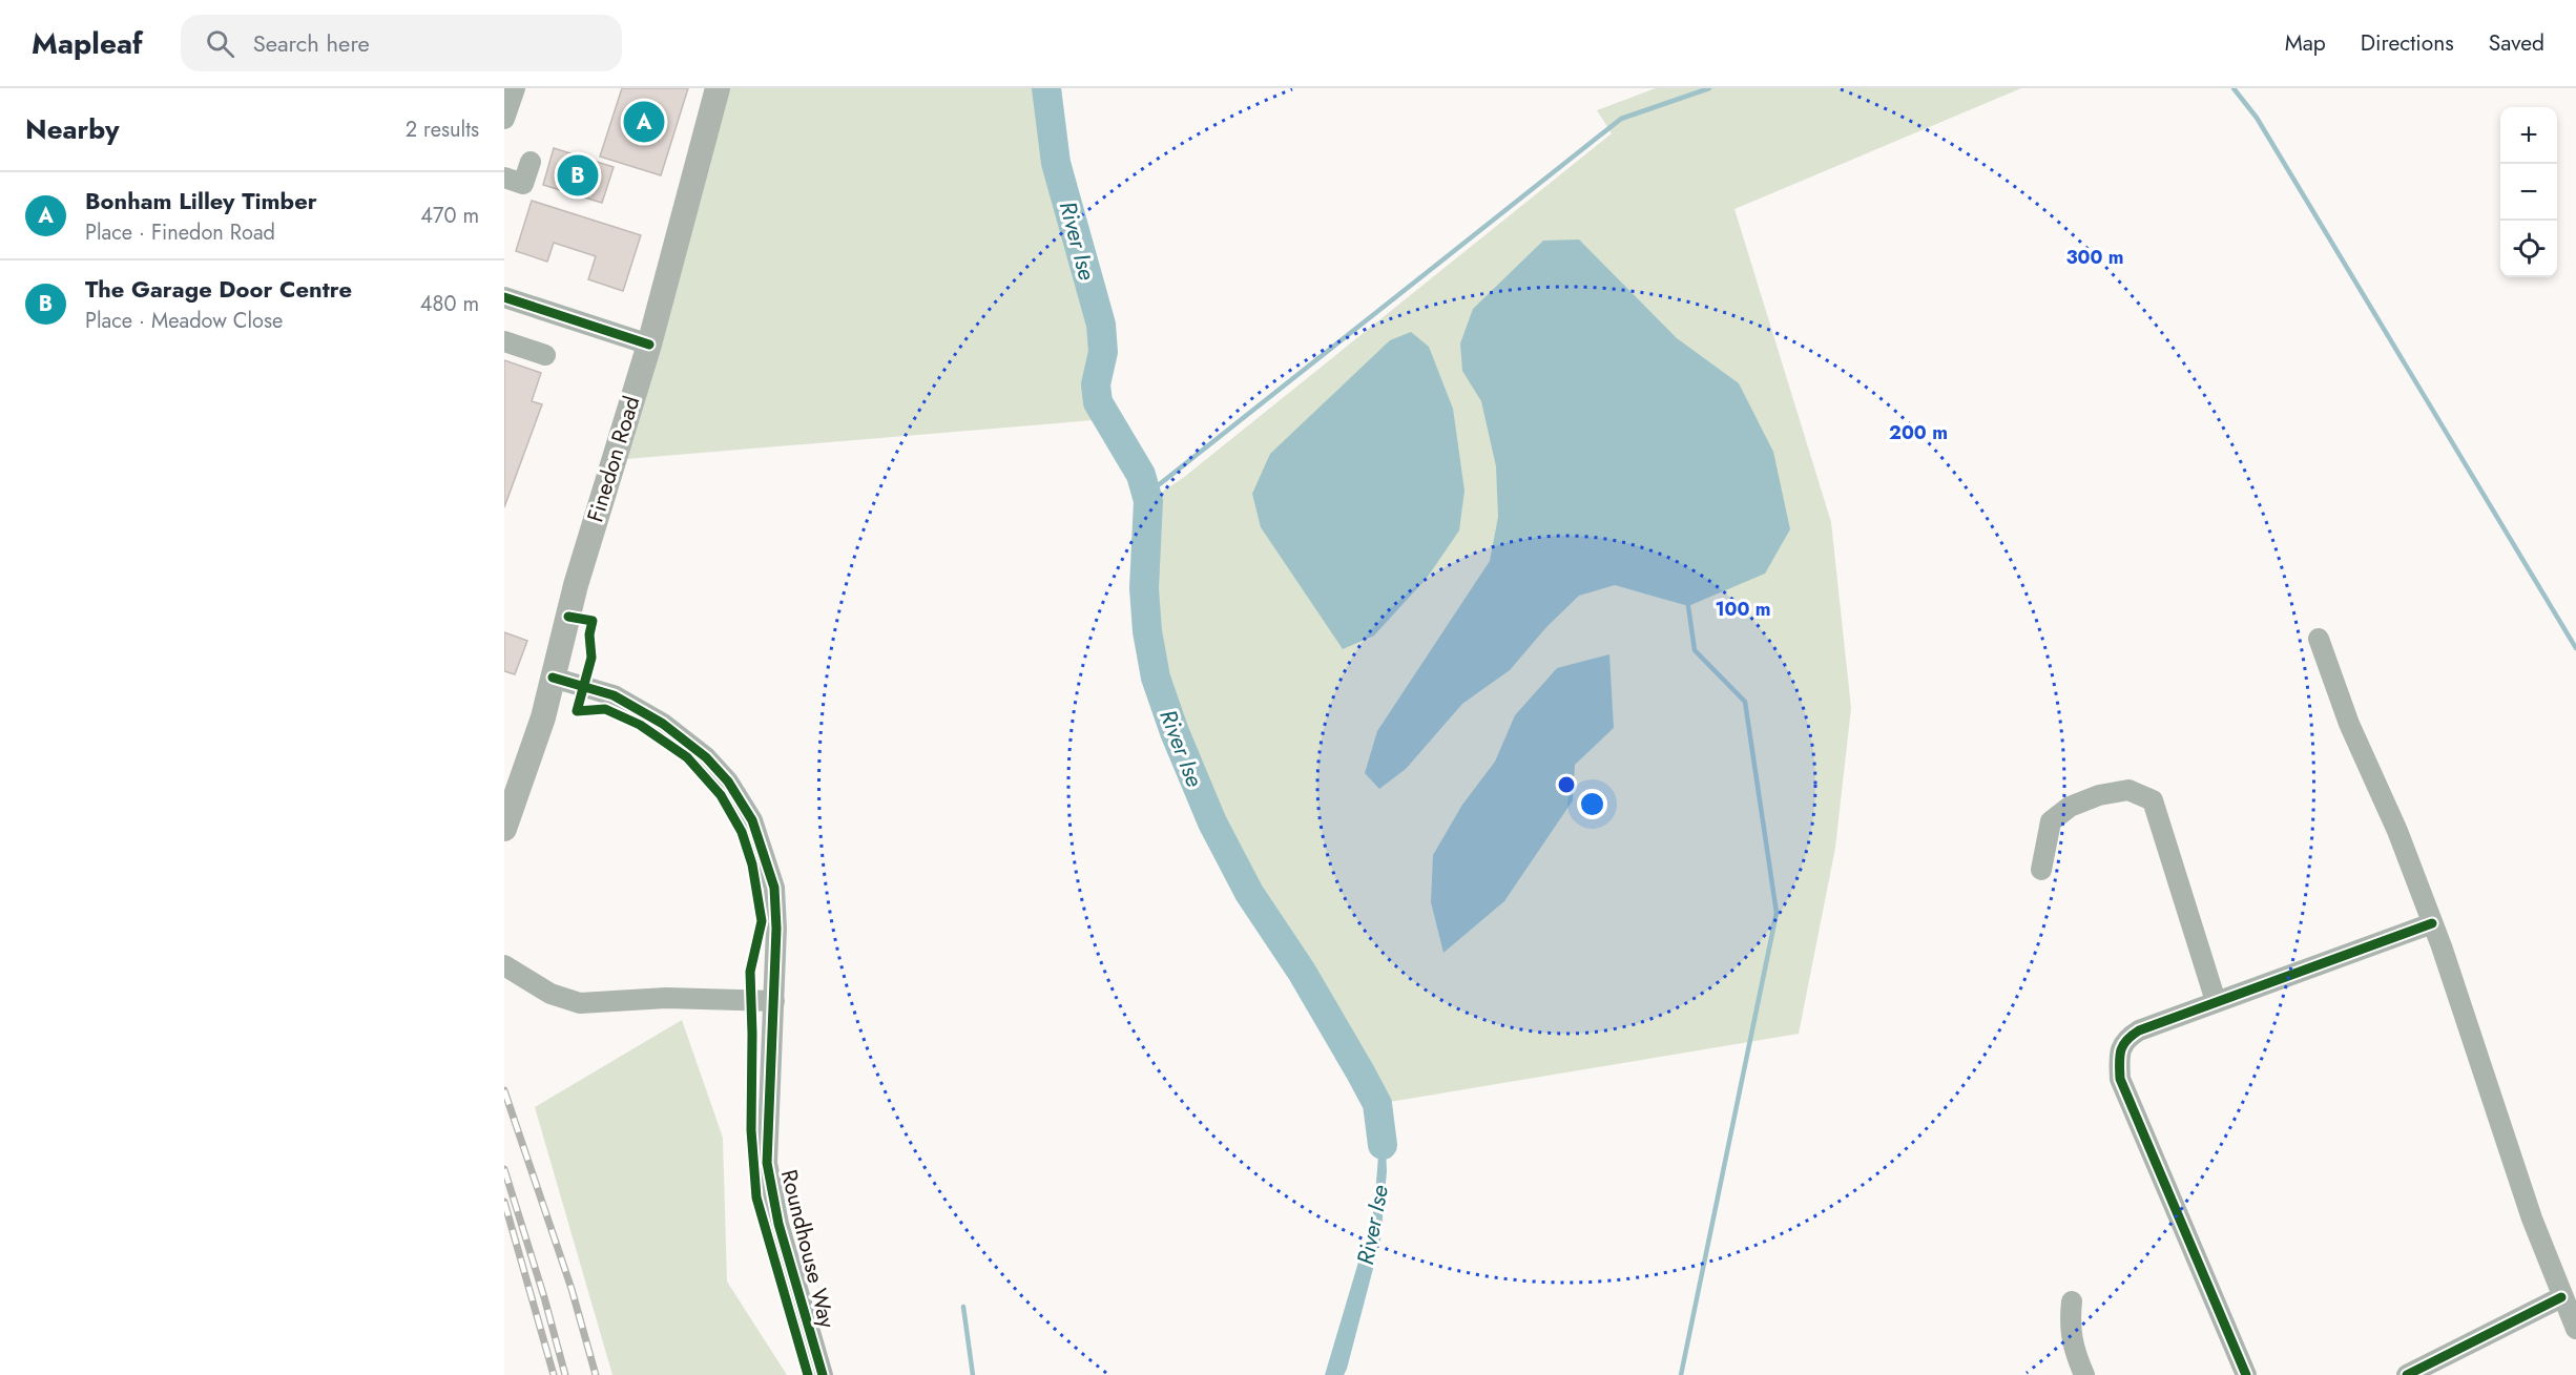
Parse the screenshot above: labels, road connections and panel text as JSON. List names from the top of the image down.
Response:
{
  "streets": {
    "main road": ["Finedon Road"],
    "street": ["Roundhouse Way"]
  },
  "crossings": [
    ["Finedon Road", "Roundhouse Way"]
  ],
  "water": ["River Ise"],
  "page": {
    "header": "Mapleaf",
    "search": "Search here",
    "nav": ["Map", "Directions", "Saved"],
    "heading": ["Nearby", "2 results"],
    "pins": ["A", "B"],
    "map_buttons": ["+", "−"],
    "list": [
      {
        "mark": "A",
        "name": "Bonham Lilley Timber",
        "note": "Place · Finedon Road",
        "value": "470 m"
      },
      {
        "mark": "B",
        "name": "The Garage Door Centre",
        "note": "Place · Meadow Close",
        "value": "480 m"
      }
    ]
  },
  "rings": ["300 m", "200 m", "100 m"]
}
